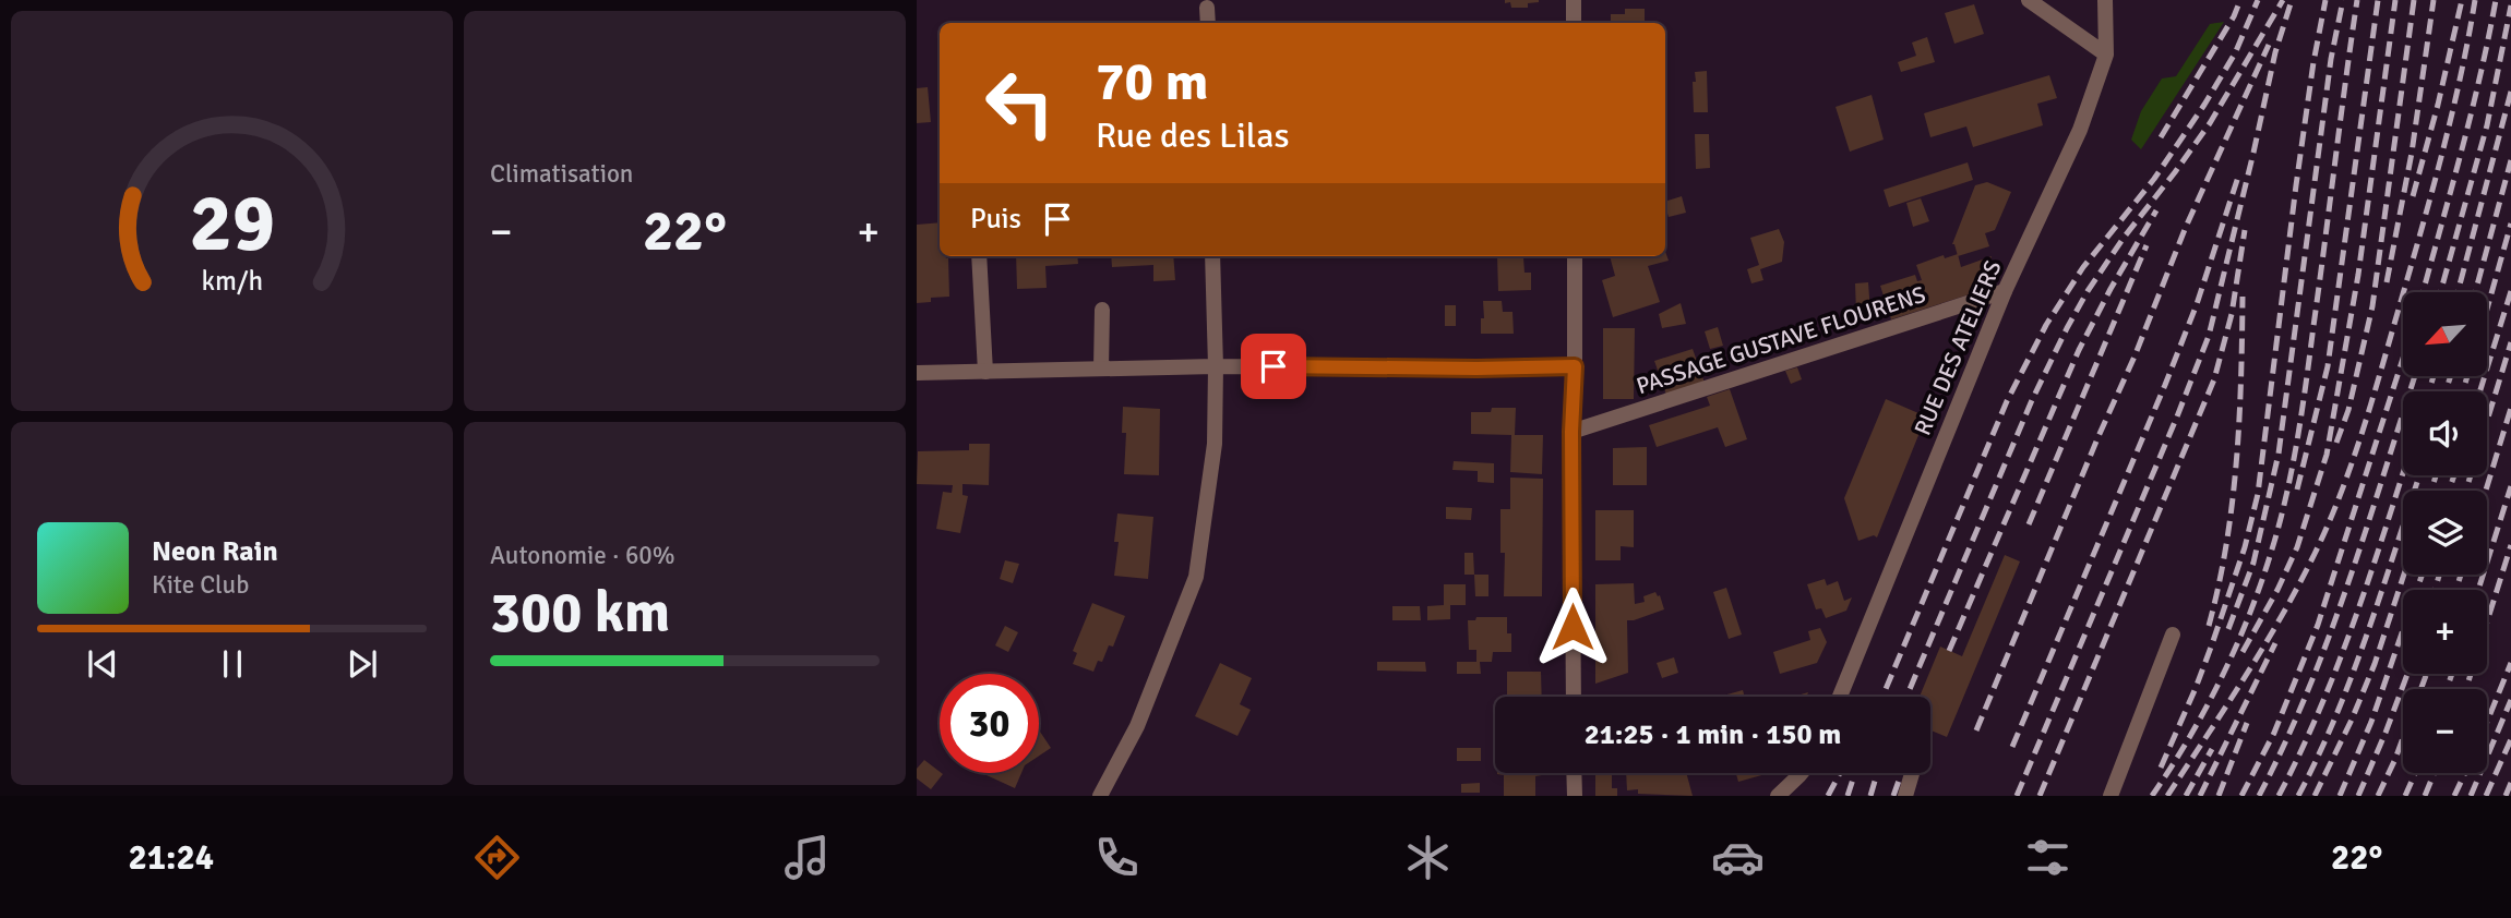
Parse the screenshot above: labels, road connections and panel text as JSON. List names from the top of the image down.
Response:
{
  "streets": {
    "street": ["PASSAGE GUSTAVE FLOURENS", "RUE DES ATELIERS"]
  },
  "crossings": [
    ["PASSAGE GUSTAVE FLOURENS", "RUE DES ATELIERS"]
  ],
  "north": "bottom left",
  "page": {
    "tile": [
      "Climatisation",
      ["Autonomie · 60%", "300 km"]
    ],
    "turn": ["70 m", "Rue des Lilas"],
    "then": "Puis",
    "heat": ["−", "22°", "+"],
    "map_buttons": ["+", "−"],
    "song": ["Neon Rain", "Kite Club"],
    "limit": "30",
    "trip": "21:25 · 1 min · 150 m",
    "tabs": ["21:24", "22°"],
    "gauge": ["29", "km/h"]
  }
}
